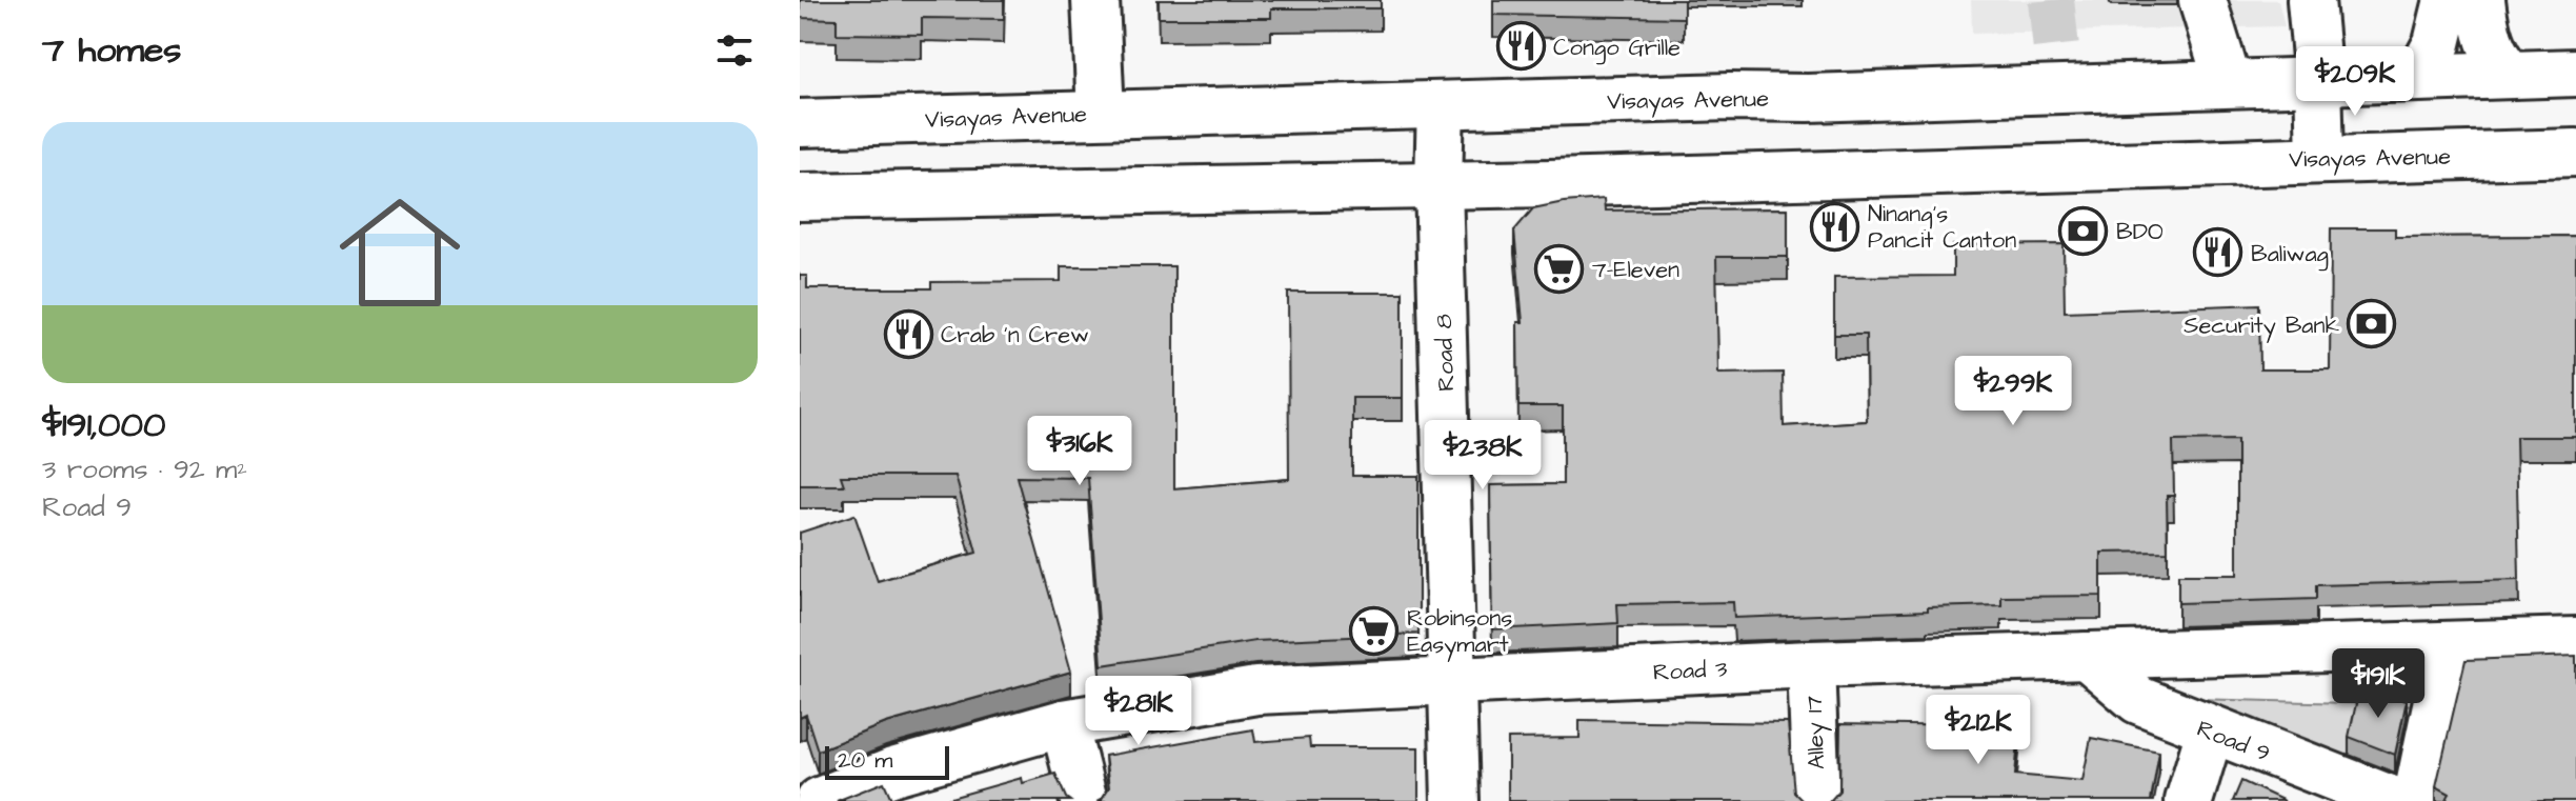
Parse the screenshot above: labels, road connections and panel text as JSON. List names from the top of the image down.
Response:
{
  "streets": {
    "main road": [
      "Visayas Avenue",
      "Road 8",
      "Road 3",
      "Alley 17",
      "Road 9"
    ]
  },
  "crossings": [
    ["Visayas Avenue", "Road 8"],
    ["Road 8", "Road 3"],
    ["Road 3", "Alley 17"],
    ["Road 3", "Road 9"]
  ],
  "places": {
    "restaurant": [
      "Congo Grille",
      "Ninang's Pancit Canton",
      "Baliwag",
      "Crab 'n Crew"
    ],
    "bank": ["BDO", "Security Bank"],
    "supermarket": ["7-Eleven", "Robinsons Easymart"]
  },
  "scale_bar": "20 m",
  "page": {
    "heading": "7 homes",
    "price": [
      "$209K",
      "$299K",
      "$316K",
      "$238K",
      "$191K",
      "$281K",
      "$212K"
    ],
    "list": [
      {
        "name": "$191,000",
        "note": "3 rooms · 92 m² · Road 9"
      }
    ],
    "scale": "20 m"
  }
}
